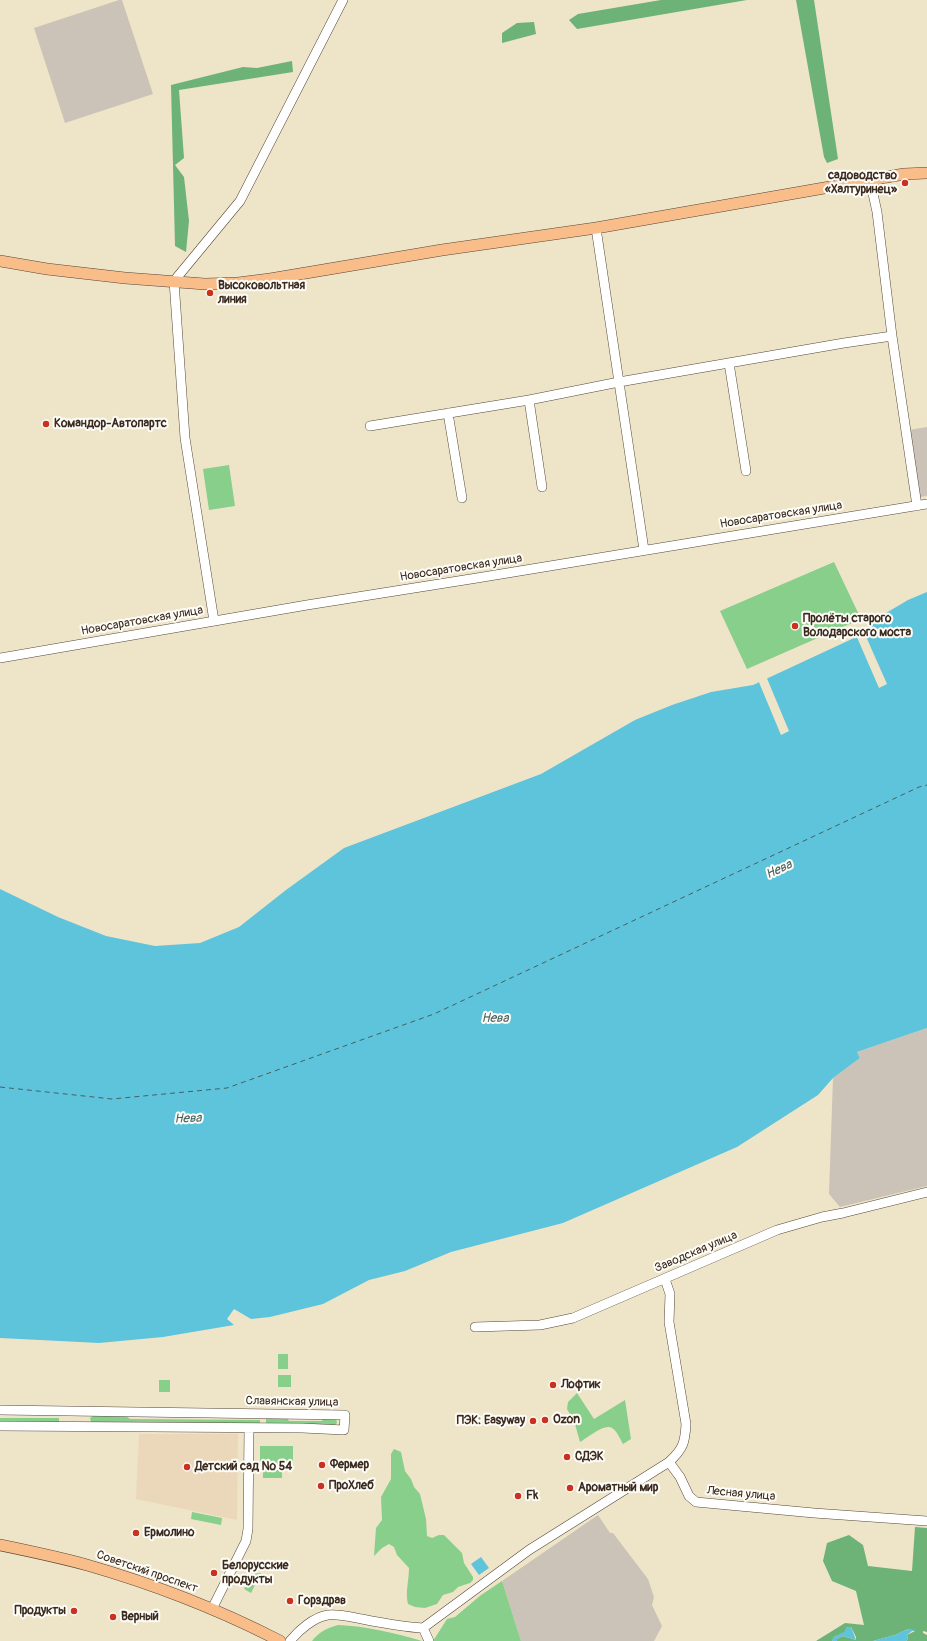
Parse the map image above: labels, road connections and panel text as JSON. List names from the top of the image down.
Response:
{
  "streets": {
    "main road": ["Советский проспект"],
    "street": [
      "Новосаратовская улица",
      "Заводская улица",
      "Славянская улица",
      "Лесная улица"
    ]
  },
  "water": ["Нева"],
  "places": [
    "садоводство «Халтуринец»",
    "Высоковольтная линия",
    "Командор-Автопартс",
    "Пролёты старого Володарского моста",
    "Лофтик",
    "Ozon",
    "ПЭК: Easyway",
    "СДЭК",
    "Фермер",
    "Детский сад № 54",
    "ПроХлеб",
    "Ароматный мир",
    "Fk",
    "Ермолино",
    "Белорусские продукты",
    "Горздрав",
    "Продукты",
    "Верный"
  ]
}
